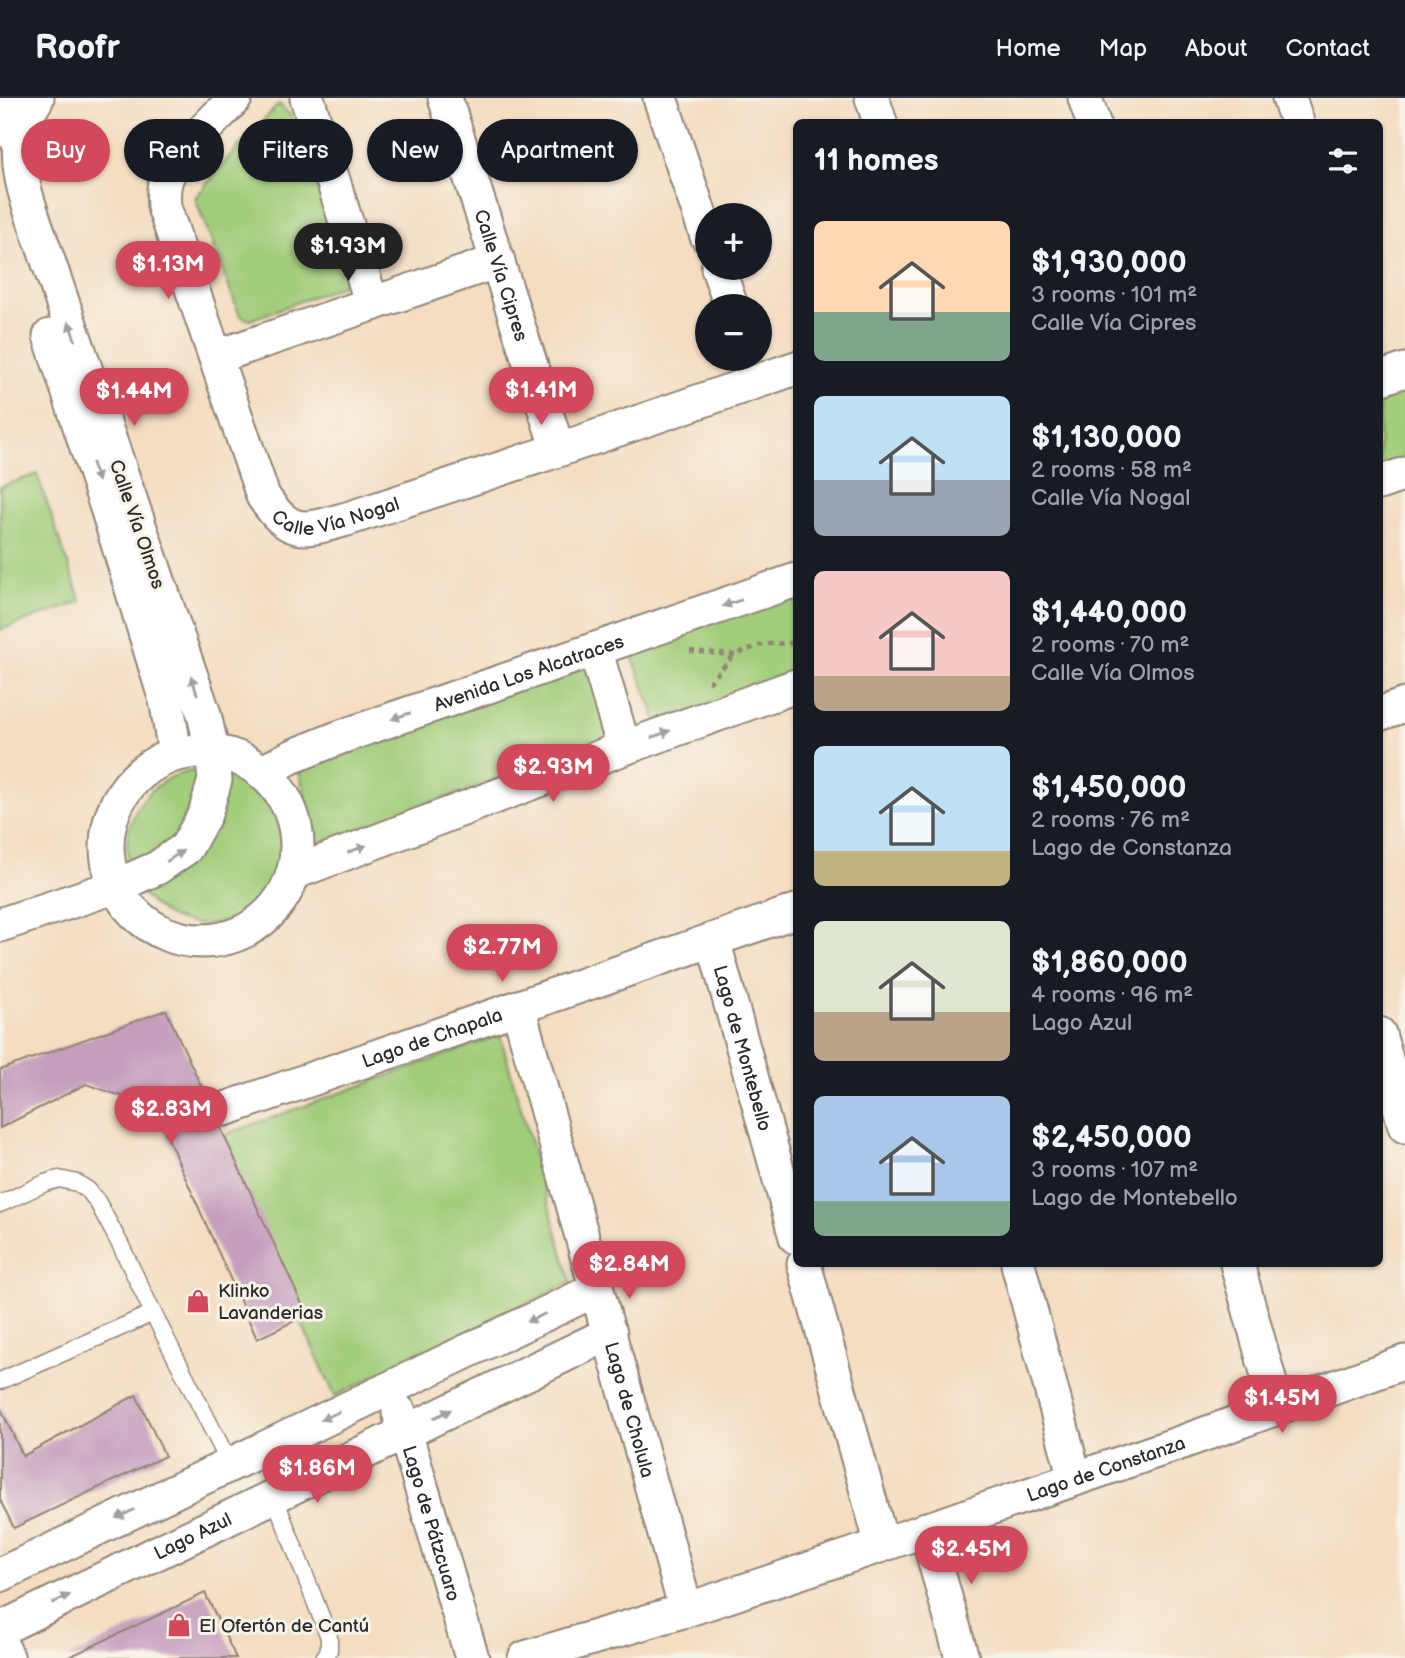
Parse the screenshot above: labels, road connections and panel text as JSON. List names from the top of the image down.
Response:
{
  "streets": {
    "street": [
      "Calle Vía Cipres",
      "Calle Vía Nogal",
      "Calle Vía Olmos",
      "Avenida Los Alcatraces",
      "Lago de Chapala",
      "Lago de Montebello",
      "Lago de Cholula",
      "Lago de Constanza",
      "Lago de Pátzcuaro",
      "Lago Azul"
    ]
  },
  "crossings": [
    ["Calle Vía Cipres", "Calle Vía Nogal"],
    ["Lago de Chapala", "Lago de Montebello"],
    ["Lago de Chapala", "Lago de Cholula"],
    ["Lago de Cholula", "Lago de Constanza"],
    ["Lago de Cholula", "Lago Azul"],
    ["Lago de Pátzcuaro", "Lago Azul"]
  ],
  "places": {
    "shop": ["Klinko Lavanderias", "El Ofertón de Cantú"]
  },
  "page": {
    "header": "Roofr",
    "nav": [
      "Home",
      "Map",
      "About",
      "Contact"
    ],
    "chip": [
      "Buy",
      "Rent",
      "Filters",
      "New",
      "Apartment"
    ],
    "heading": "11 homes",
    "map_buttons": ["+", "−"],
    "list": [
      {
        "name": "$1,930,000",
        "note": "3 rooms · 101 m² · Calle Vía Cipres"
      },
      {
        "name": "$1,130,000",
        "note": "2 rooms · 58 m² · Calle Vía Nogal"
      },
      {
        "name": "$1,440,000",
        "note": "2 rooms · 70 m² · Calle Vía Olmos"
      },
      {
        "name": "$1,450,000",
        "note": "2 rooms · 76 m² · Lago de Constanza"
      },
      {
        "name": "$1,860,000",
        "note": "4 rooms · 96 m² · Lago Azul"
      },
      {
        "name": "$2,450,000",
        "note": "3 rooms · 107 m² · Lago de Montebello"
      }
    ],
    "price": [
      "$1.93M",
      "$1.13M",
      "$1.41M",
      "$1.44M",
      "$2.93M",
      "$2.77M",
      "$2.83M",
      "$2.84M",
      "$1.45M",
      "$1.86M",
      "$2.45M"
    ]
  }
}
